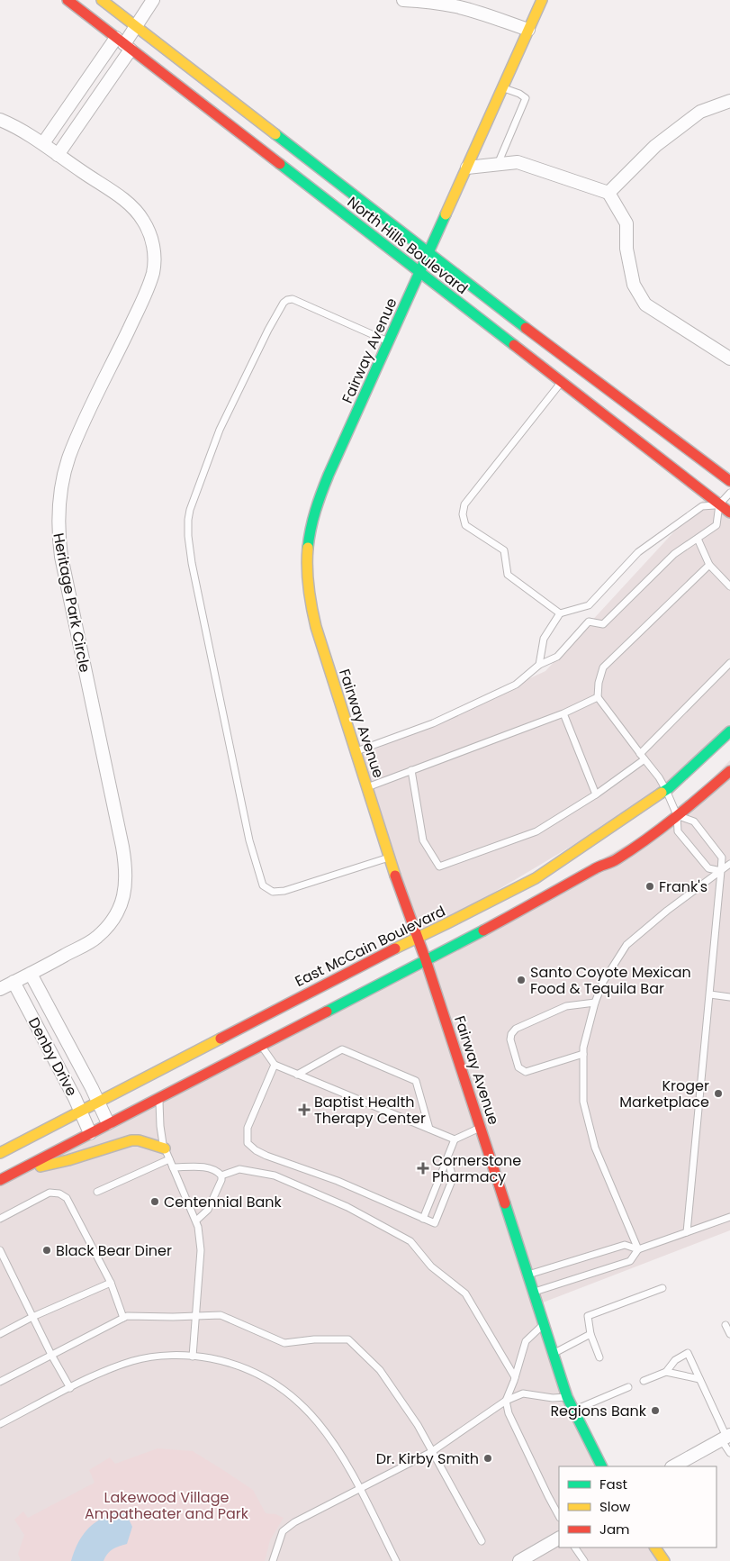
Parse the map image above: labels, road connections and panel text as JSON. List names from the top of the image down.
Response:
{
  "streets": {
    "street": [
      "North Hills Boulevard",
      "Fairway Avenue",
      "Heritage Park Circle",
      "East McCain Boulevard",
      "Denby Drive"
    ]
  },
  "crossings": [
    ["North Hills Boulevard", "Fairway Avenue"],
    ["Fairway Avenue", "East McCain Boulevard"],
    ["Heritage Park Circle", "Denby Drive"],
    ["East McCain Boulevard", "Denby Drive"]
  ],
  "parks": ["Lakewood Village Ampatheater and Park"],
  "places": {
    "other": [
      "Frank's",
      "Santo Coyote Mexican Food & Tequila Bar",
      "Kroger Marketplace",
      "Centennial Bank",
      "Black Bear Diner",
      "Regions Bank",
      "Dr. Kirby Smith"
    ],
    "health": ["Baptist Health Therapy Center", "Cornerstone Pharmacy"]
  },
  "legend": ["Fast", "Slow", "Jam"]
}
